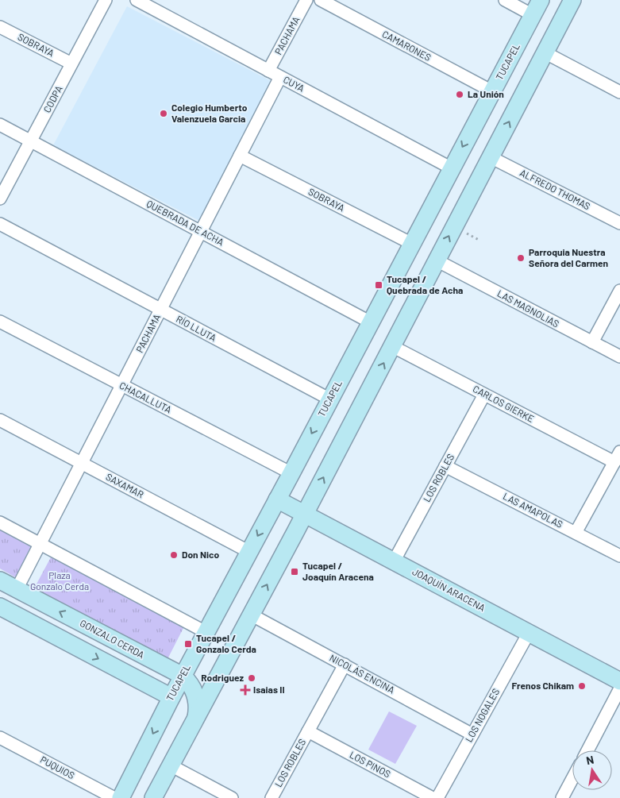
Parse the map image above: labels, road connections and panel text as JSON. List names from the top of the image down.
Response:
{
  "streets": {
    "main road": ["TUCAPEL", "JOAQUÍN ARACENA", "GONZALO CERDA"],
    "street": [
      "PACHAMA",
      "SOBRAYA",
      "CAMARONES",
      "CUYA",
      "CODPA",
      "ALFREDO THOMAS",
      "QUEBRADA DE ACHA",
      "LAS MAGNOLIAS",
      "RÍO LLUTA",
      "CHACALLUTA",
      "CARLOS GIERKE",
      "LOS ROBLES",
      "SAXAMAR",
      "LAS AMAPOLAS",
      "NICOLÁS ENCINA",
      "LOS NOGALES",
      "LOS PINOS",
      "PUQUIOS"
    ]
  },
  "crossings": [
    ["PACHAMA", "SOBRAYA"],
    ["PACHAMA", "CUYA"],
    ["PACHAMA", "QUEBRADA DE ACHA"],
    ["PACHAMA", "RÍO LLUTA"],
    ["PACHAMA", "CHACALLUTA"],
    ["PACHAMA", "SAXAMAR"],
    ["PACHAMA", "GONZALO CERDA"],
    ["SOBRAYA", "TUCAPEL"],
    ["SOBRAYA", "CODPA"],
    ["CAMARONES", "TUCAPEL"],
    ["TUCAPEL", "CUYA"],
    ["TUCAPEL", "QUEBRADA DE ACHA"],
    ["TUCAPEL", "RÍO LLUTA"],
    ["TUCAPEL", "CHACALLUTA"],
    ["TUCAPEL", "SAXAMAR"],
    ["TUCAPEL", "JOAQUÍN ARACENA"],
    ["TUCAPEL", "GONZALO CERDA"],
    ["CODPA", "QUEBRADA DE ACHA"],
    ["CARLOS GIERKE", "LOS ROBLES"],
    ["LOS ROBLES", "LAS AMAPOLAS"],
    ["LOS ROBLES", "JOAQUÍN ARACENA"],
    ["LOS ROBLES", "NICOLÁS ENCINA"],
    ["LOS ROBLES", "LOS PINOS"],
    ["JOAQUÍN ARACENA", "LOS NOGALES"],
    ["NICOLÁS ENCINA", "LOS NOGALES"]
  ],
  "parks": ["Plaza Gonzalo Cerda"],
  "places": {
    "other": [
      "La Unión",
      "Colegio Humberto Valenzuela Garcia",
      "Parroquia Nuestra Señora del Carmen",
      "Don Nico",
      "Rodriguez",
      "Frenos Chikam"
    ],
    "transit": ["Tucapel / Quebrada de Acha", "Tucapel / Joaquín Aracena", "Tucapel / Gonzalo Cerda"],
    "health": ["Isaias II"]
  },
  "north": "top"
}
